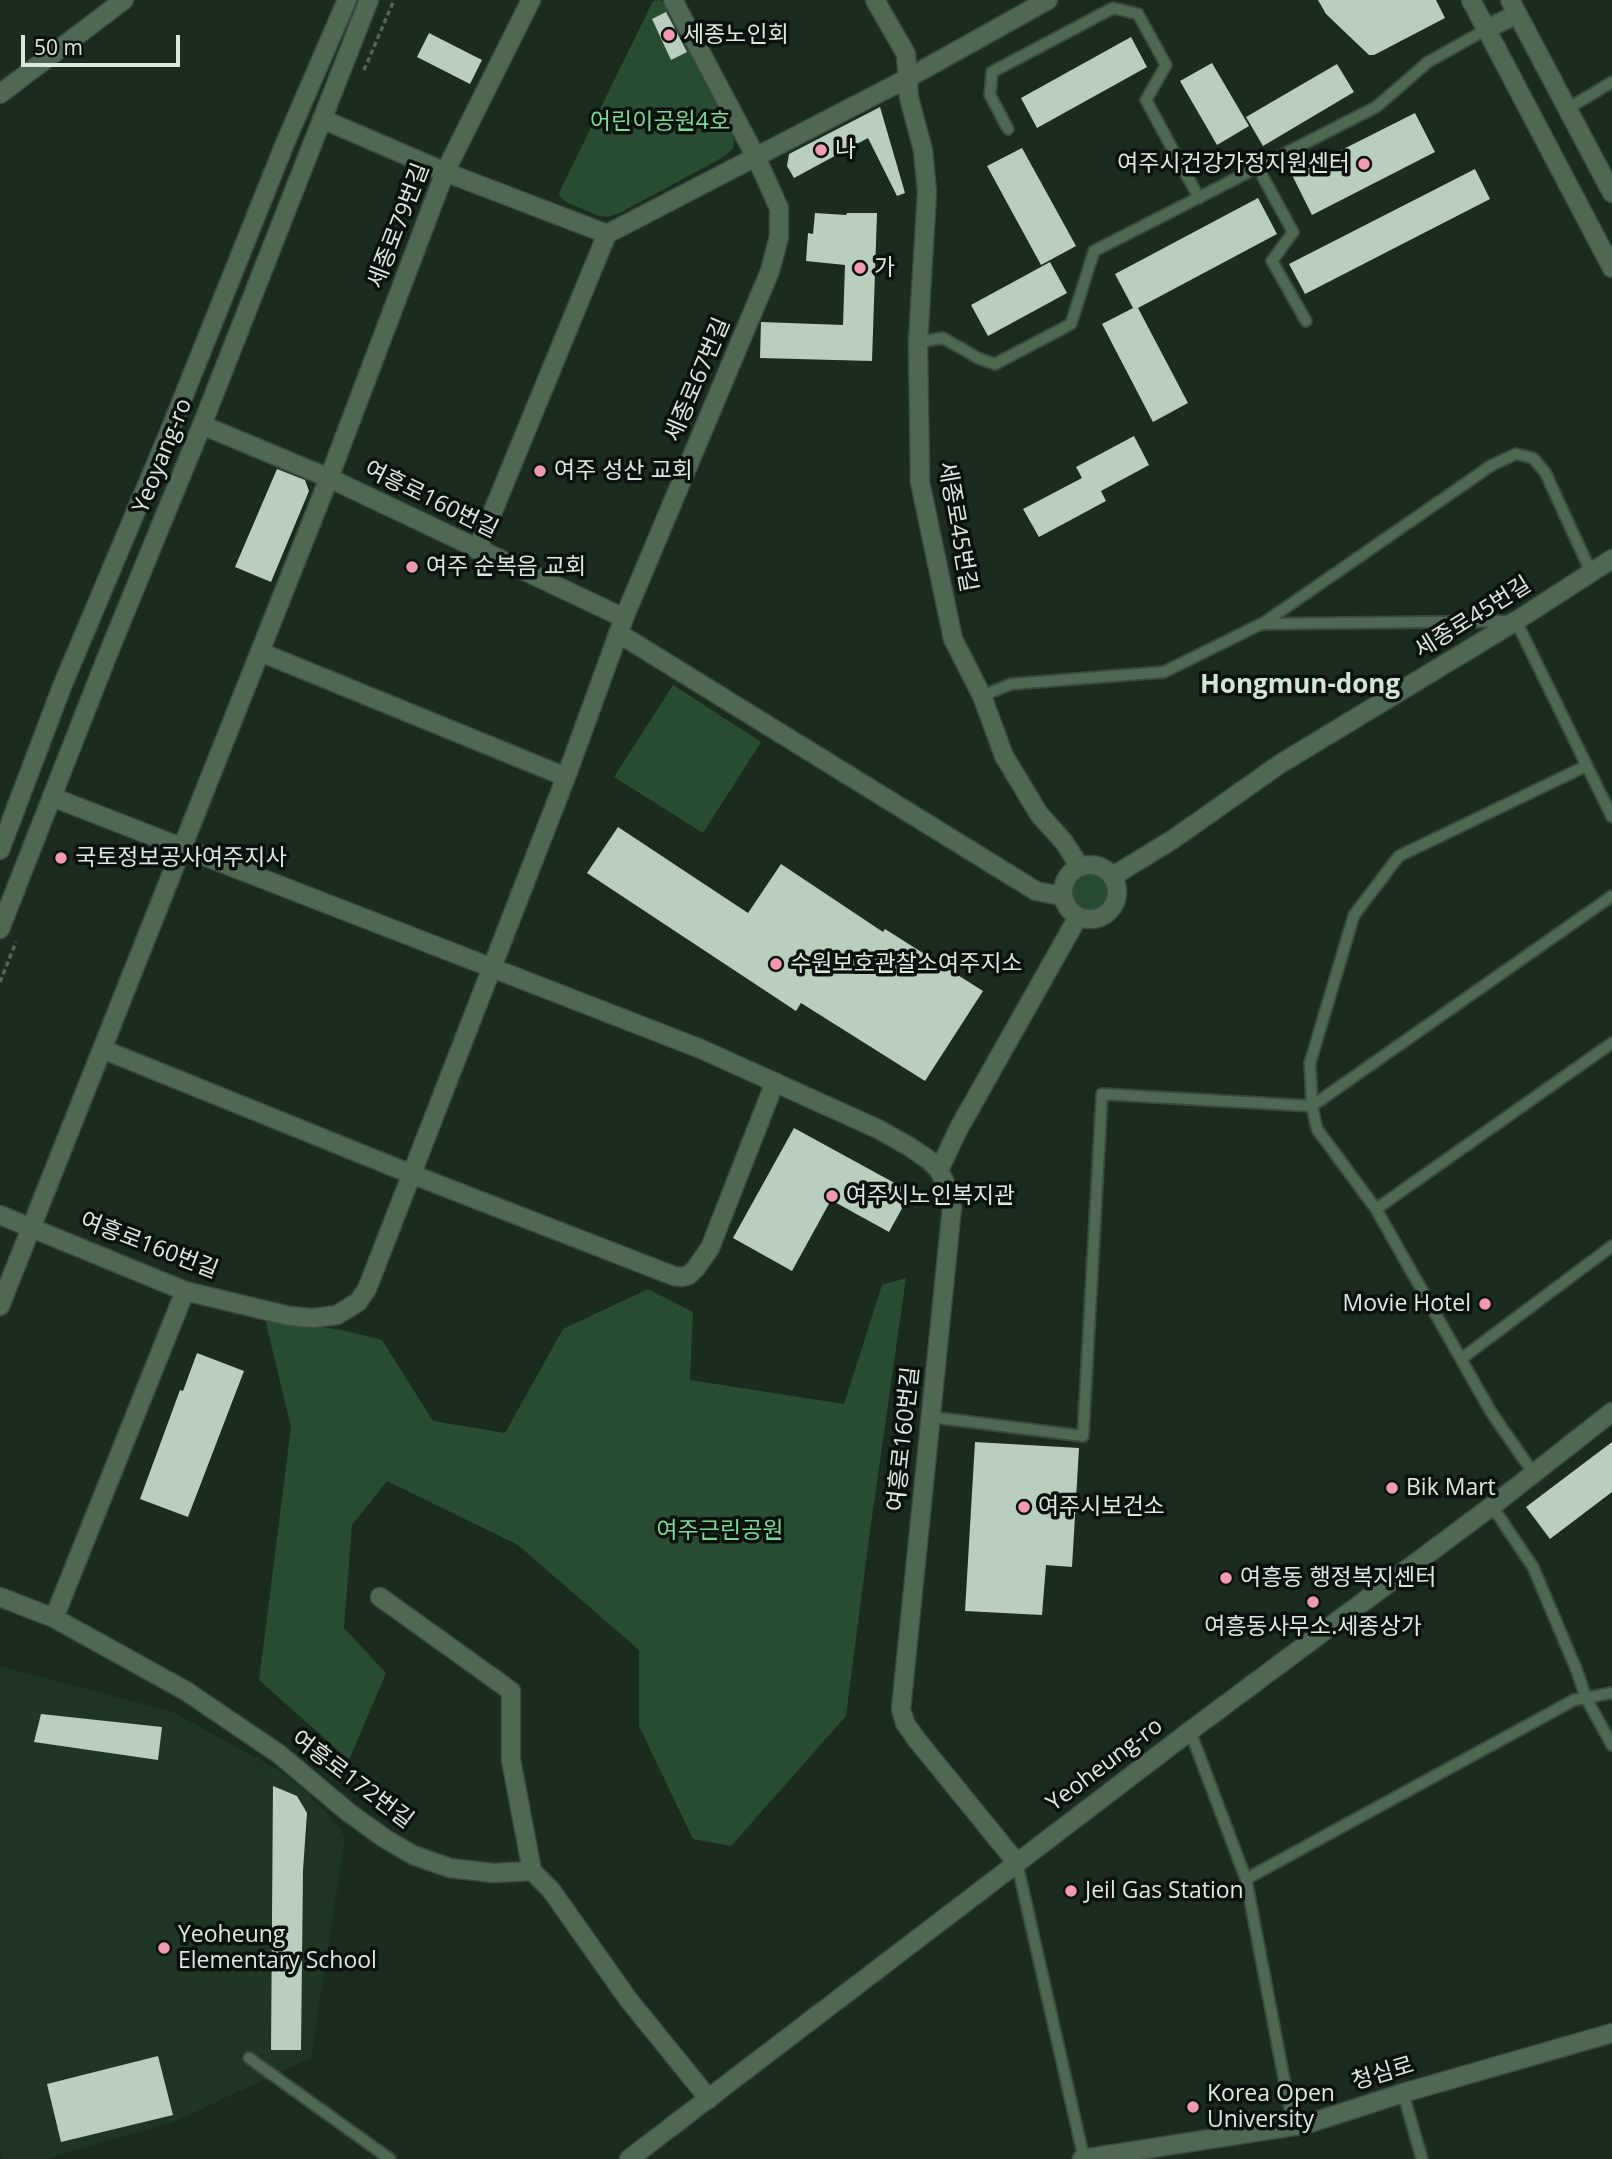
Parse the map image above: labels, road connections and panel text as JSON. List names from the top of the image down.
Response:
{
  "streets": {
    "street": [
      "세종로79번길",
      "세종로67번길",
      "Yeoyang-ro",
      "여흥로160번길",
      "세종로45번길",
      "Yeoheung-ro",
      "여흥로172번길",
      "청심로"
    ]
  },
  "crossings": [
    ["세종로79번길", "여흥로160번길"],
    ["세종로67번길", "여흥로160번길"],
    ["Yeoyang-ro", "여흥로160번길"],
    ["여흥로160번길", "Yeoheung-ro"]
  ],
  "districts": ["Hongmun-dong"],
  "parks": ["어린이공원4호", "여주근린공원"],
  "places": [
    "세종노인회",
    "나",
    "여주시건강가정지원센터",
    "가",
    "여주 성산 교회",
    "여주 순복음 교회",
    "국토정보공사여주지사",
    "수원보호관찰소여주지소",
    "여주시노인복지관",
    "Movie Hotel",
    "Bik Mart",
    "여주시보건소",
    "여흥동 행정복지센터",
    "여흥동사무소.세종상가",
    "Jeil Gas Station",
    "Yeoheung Elementary School",
    "Korea Open University"
  ],
  "scale_bar": "50 m"
}
